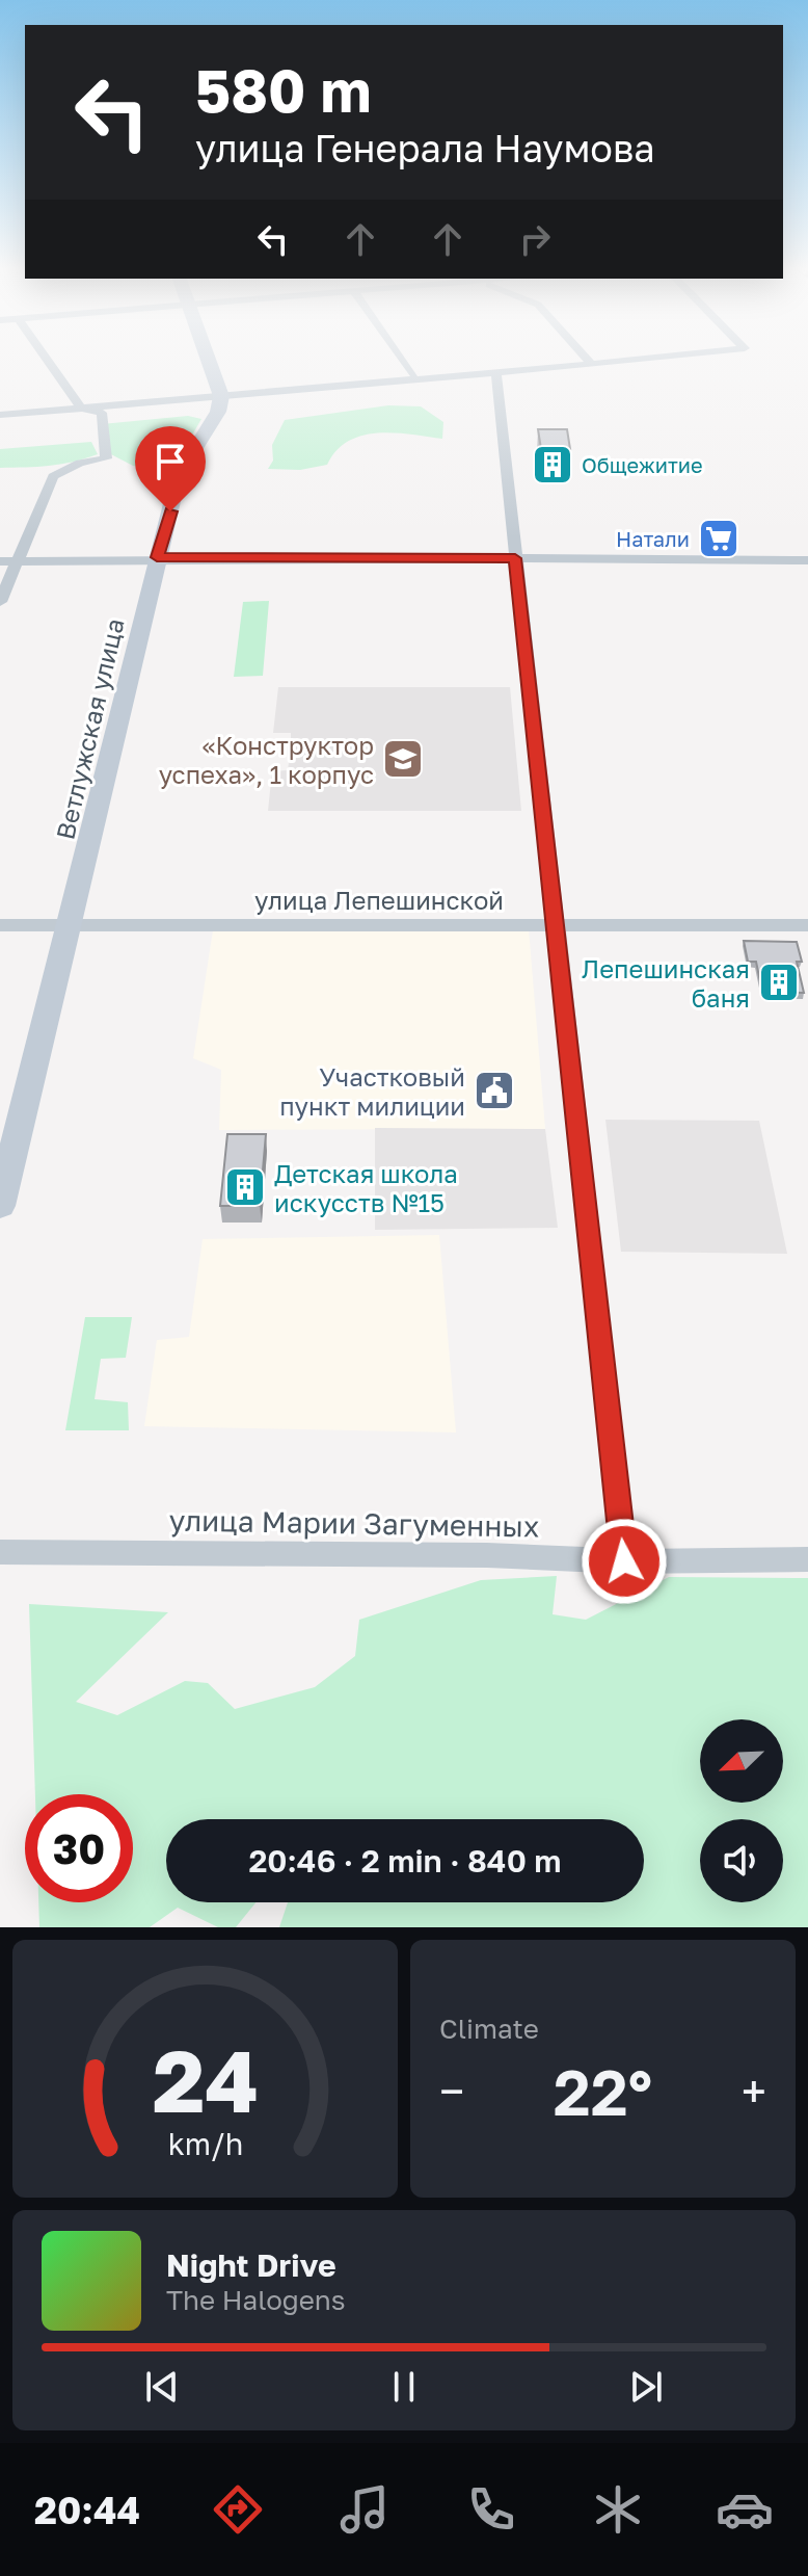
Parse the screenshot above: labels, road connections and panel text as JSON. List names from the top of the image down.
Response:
{
  "streets": {
    "main road": ["Ветлужская улица"],
    "street": ["улица Лепешинской", "улица Марии Загуменных"]
  },
  "crossings": [
    ["Ветлужская улица", "улица Лепешинской"]
  ],
  "places": {
    "building": ["Общежитие", "Лепешинская баня", "Детская школа искусств №15"],
    "supermarket": ["Натали"],
    "school or university": ["«Конструктор успеха», 1 корпус"],
    "public building": ["Участковый пункт милиции"]
  },
  "north": "bottom left",
  "page": {
    "turn": ["580 m", "улица Генерала Наумова"],
    "limit": "30",
    "trip": "20:46 · 2 min · 840 m",
    "tile": "Climate",
    "heat": ["−", "22°", "+"],
    "song": ["Night Drive", "The Halogens"],
    "tabs": "20:44",
    "gauge": ["24", "km/h"]
  }
}
